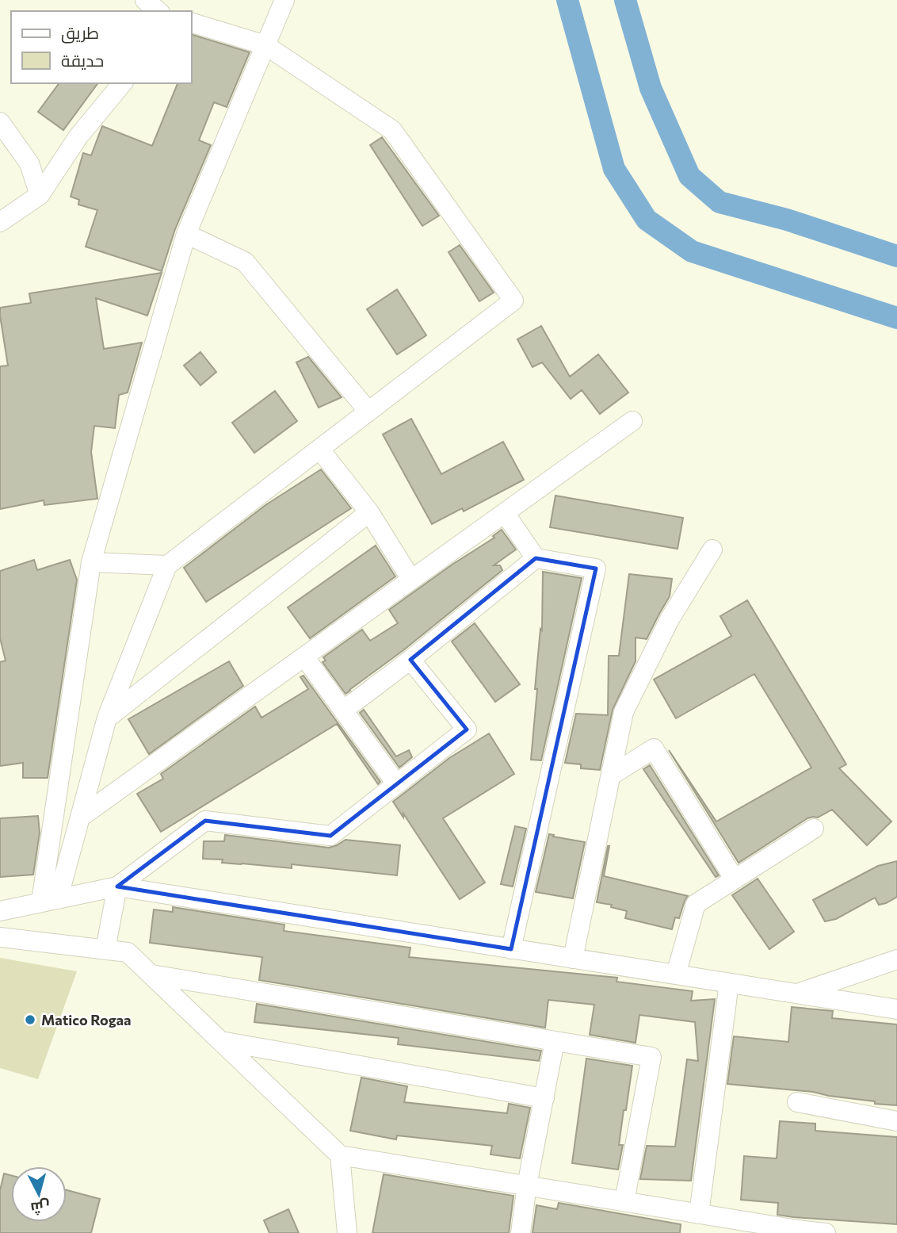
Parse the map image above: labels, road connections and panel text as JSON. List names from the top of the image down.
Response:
{
  "places": ["Matico Rogaa"],
  "legend": ["طريق", "حديقة"],
  "north": "bottom"
}
